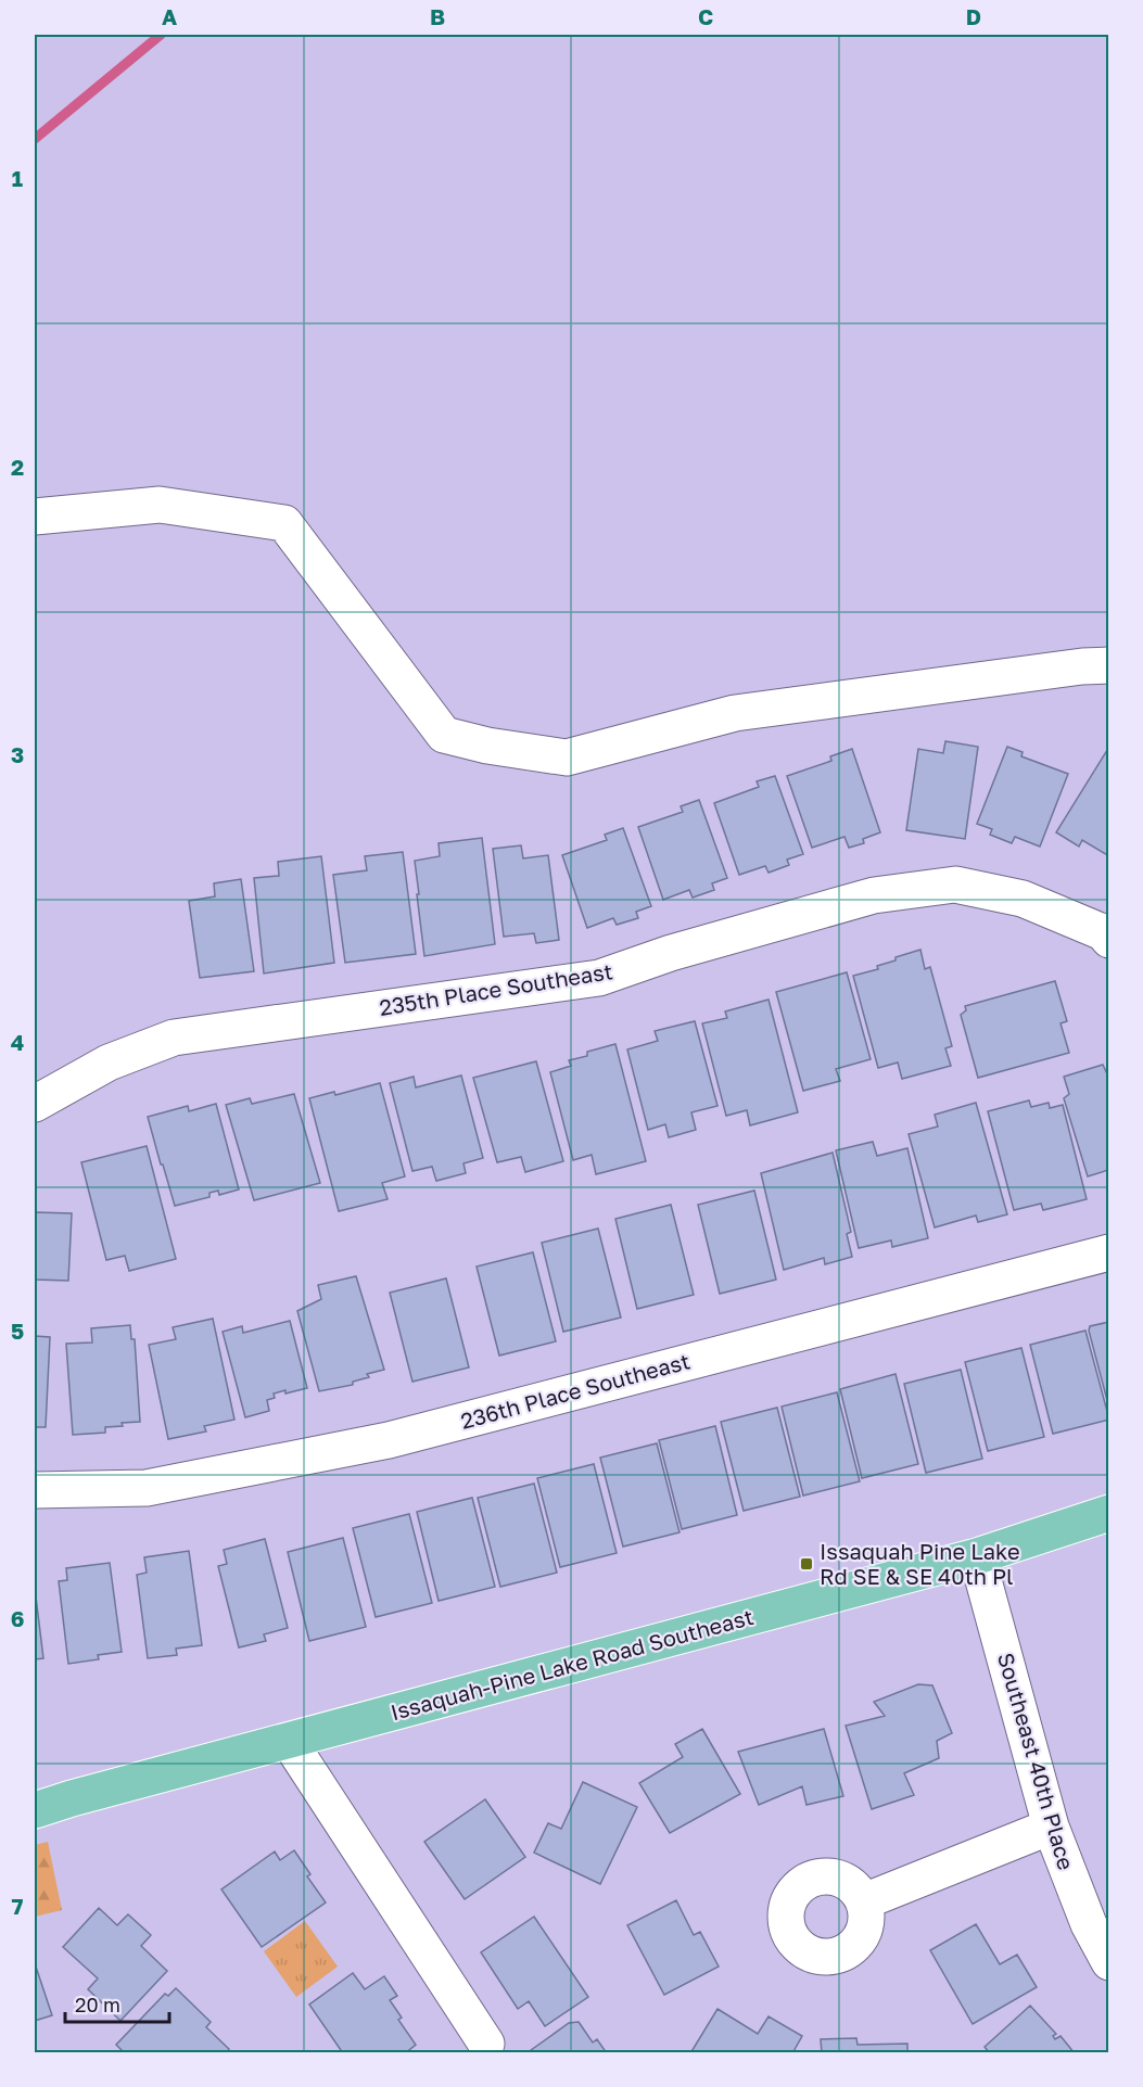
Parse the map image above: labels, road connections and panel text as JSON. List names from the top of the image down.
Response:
{
  "streets": {
    "main road": ["Issaquah-Pine Lake Road Southeast"],
    "street": ["235th Place Southeast", "236th Place Southeast", "Southeast 40th Place"]
  },
  "crossings": [
    ["Issaquah-Pine Lake Road Southeast", "Southeast 40th Place"]
  ],
  "places": {
    "transit": ["Issaquah Pine Lake Rd SE & SE 40th Pl"]
  },
  "scale_bar": "20 m",
  "grid": {
    "columns": [
      "A",
      "B",
      "C",
      "D"
    ],
    "rows": [
      "1",
      "2",
      "3",
      "4",
      "5",
      "6",
      "7"
    ]
  }
}
